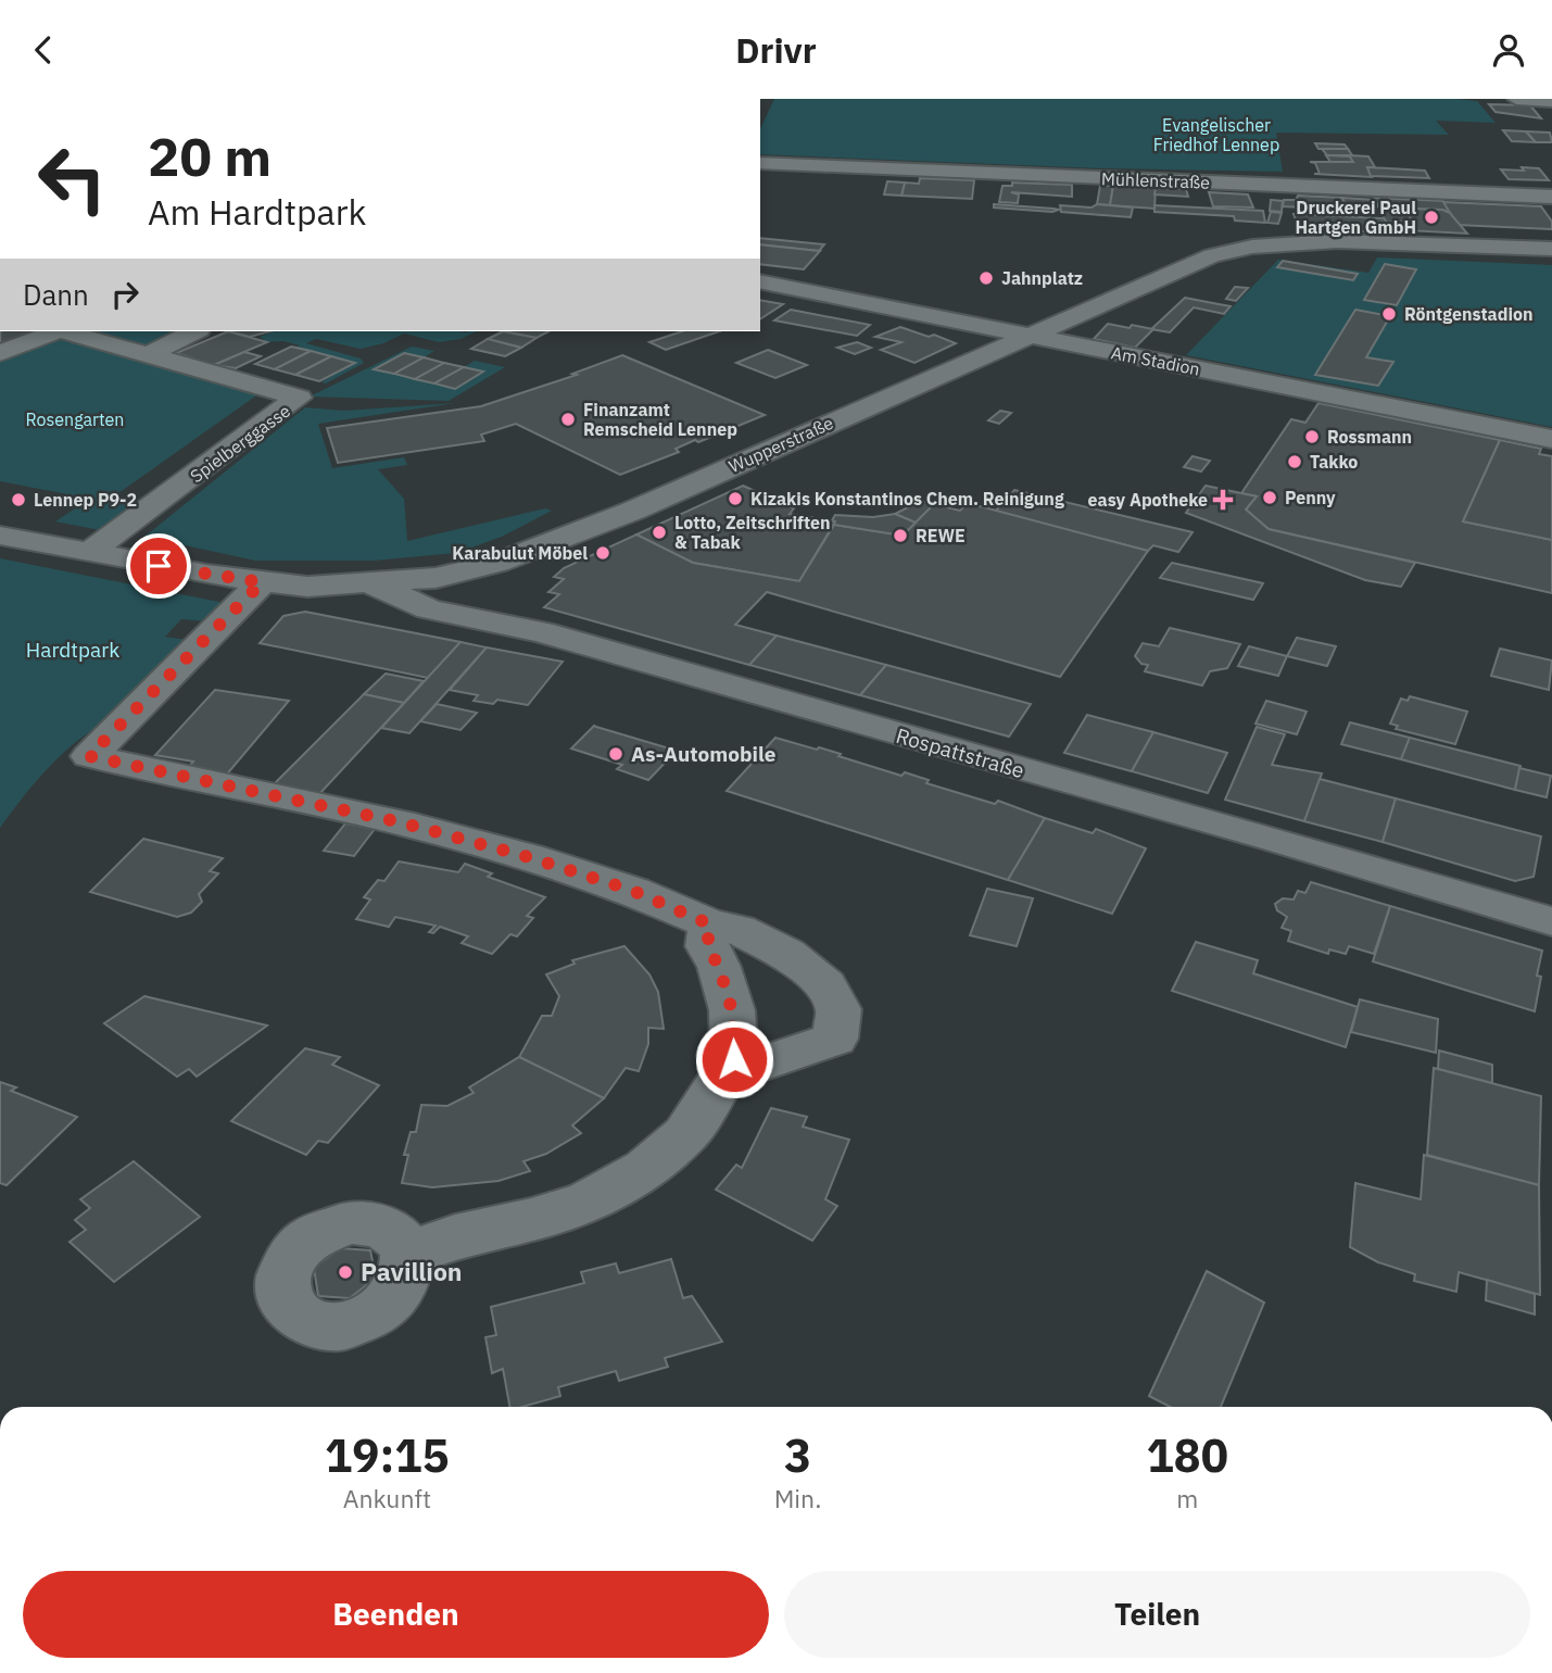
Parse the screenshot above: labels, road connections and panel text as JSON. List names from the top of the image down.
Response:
{
  "streets": {
    "street": [
      "Mühlenstraße",
      "Am Stadion",
      "Spielberggasse",
      "Wupperstraße",
      "Rospattstraße"
    ]
  },
  "crossings": [
    ["Am Stadion", "Wupperstraße"],
    ["Spielberggasse", "Wupperstraße"],
    ["Wupperstraße", "Rospattstraße"]
  ],
  "parks": ["Evangelischer Friedhof Lennep", "Rosengarten", "Hardtpark"],
  "places": {
    "other": [
      "Druckerei Paul Hartgen GmbH",
      "Jahnplatz",
      "Röntgenstadion",
      "Finanzamt Remscheid Lennep",
      "Rossmann",
      "Takko",
      "Penny",
      "Kizakis Konstantinos Chem. Reinigung",
      "Lennep P9-2",
      "Lotto, Zeitschriften & Tabak",
      "REWE",
      "Karabulut Möbel",
      "As-Automobile",
      "Pavillion"
    ],
    "health": ["easy Apotheke"]
  },
  "page": {
    "header": "Drivr",
    "turn": ["20 m", "Am Hardtpark"],
    "then": "Dann",
    "eta": [
      "19:15",
      "Ankunft",
      "3",
      "Min.",
      "180",
      "m"
    ],
    "buttons": ["Beenden", "Teilen"]
  }
}
